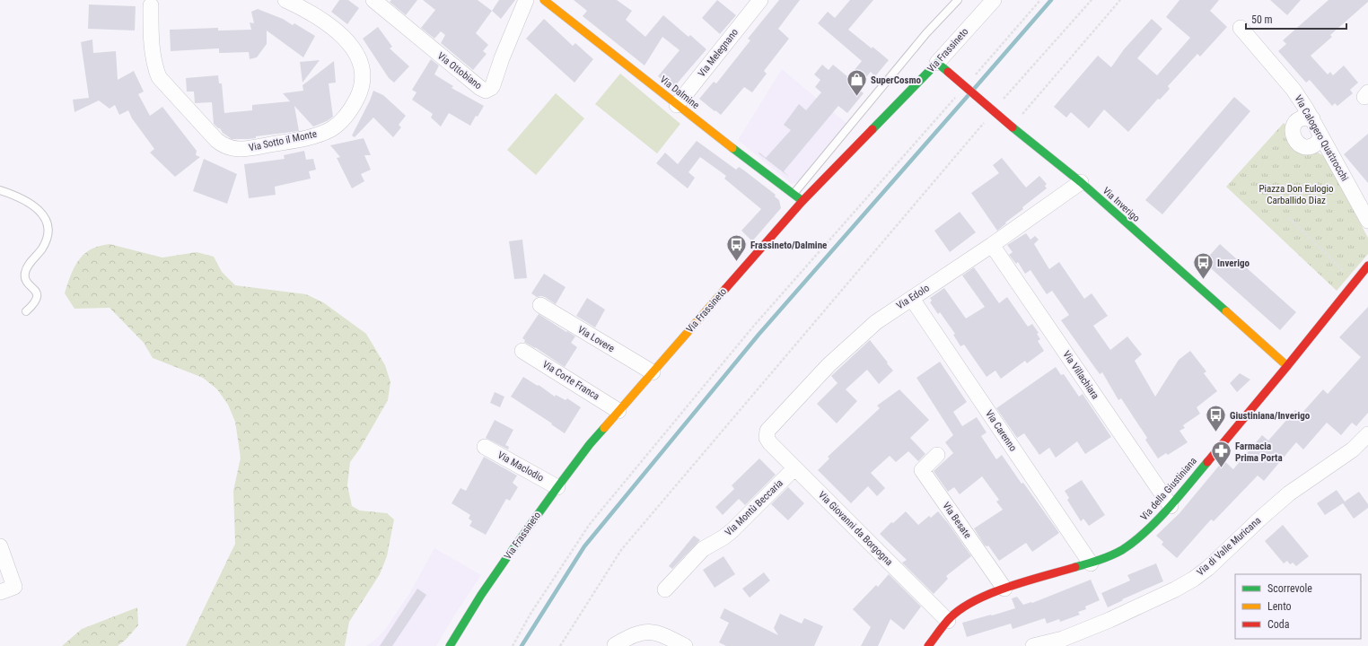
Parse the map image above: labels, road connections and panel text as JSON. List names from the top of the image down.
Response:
{
  "streets": {
    "street": [
      "Via Frassineto",
      "Via Melegnano",
      "Via Ottobiano",
      "Via Dalmine",
      "Via Calogero Quattrocchi",
      "Via Sotto il Monte",
      "Via Inverigo",
      "Via Edolo",
      "Via Lovere",
      "Via Villachiara",
      "Via Corte Franca",
      "Via Carenno",
      "Via Maclodio",
      "Via della Giustiniana",
      "Via Montù Beccaria",
      "Via Besate",
      "Via Giovanni da Borgogna",
      "Via di Valle Muricana"
    ]
  },
  "crossings": [
    ["Via Frassineto", "Via Dalmine"],
    ["Via Frassineto", "Via Inverigo"],
    ["Via Frassineto", "Via Lovere"],
    ["Via Frassineto", "Via Corte Franca"],
    ["Via Frassineto", "Via Maclodio"],
    ["Via Melegnano", "Via Dalmine"],
    ["Via Inverigo", "Via Edolo"],
    ["Via Inverigo", "Via della Giustiniana"],
    ["Via Edolo", "Via Villachiara"],
    ["Via Edolo", "Via Carenno"],
    ["Via Edolo", "Via Giovanni da Borgogna"],
    ["Via Villachiara", "Via della Giustiniana"],
    ["Via Carenno", "Via della Giustiniana"],
    ["Via della Giustiniana", "Via Besate"],
    ["Via della Giustiniana", "Via Giovanni da Borgogna"],
    ["Via Montù Beccaria", "Via Giovanni da Borgogna"]
  ],
  "parks": ["Piazza Don Eulogio Carballido Diaz"],
  "places": {
    "shop": ["SuperCosmo"],
    "bus stop": ["Frassineto/Dalmine", "Inverigo", "Giustiniana/Inverigo"],
    "pharmacy": ["Farmacia Prima Porta"]
  },
  "legend": ["Scorrevole", "Lento", "Coda"],
  "scale_bar": "50 m"
}
